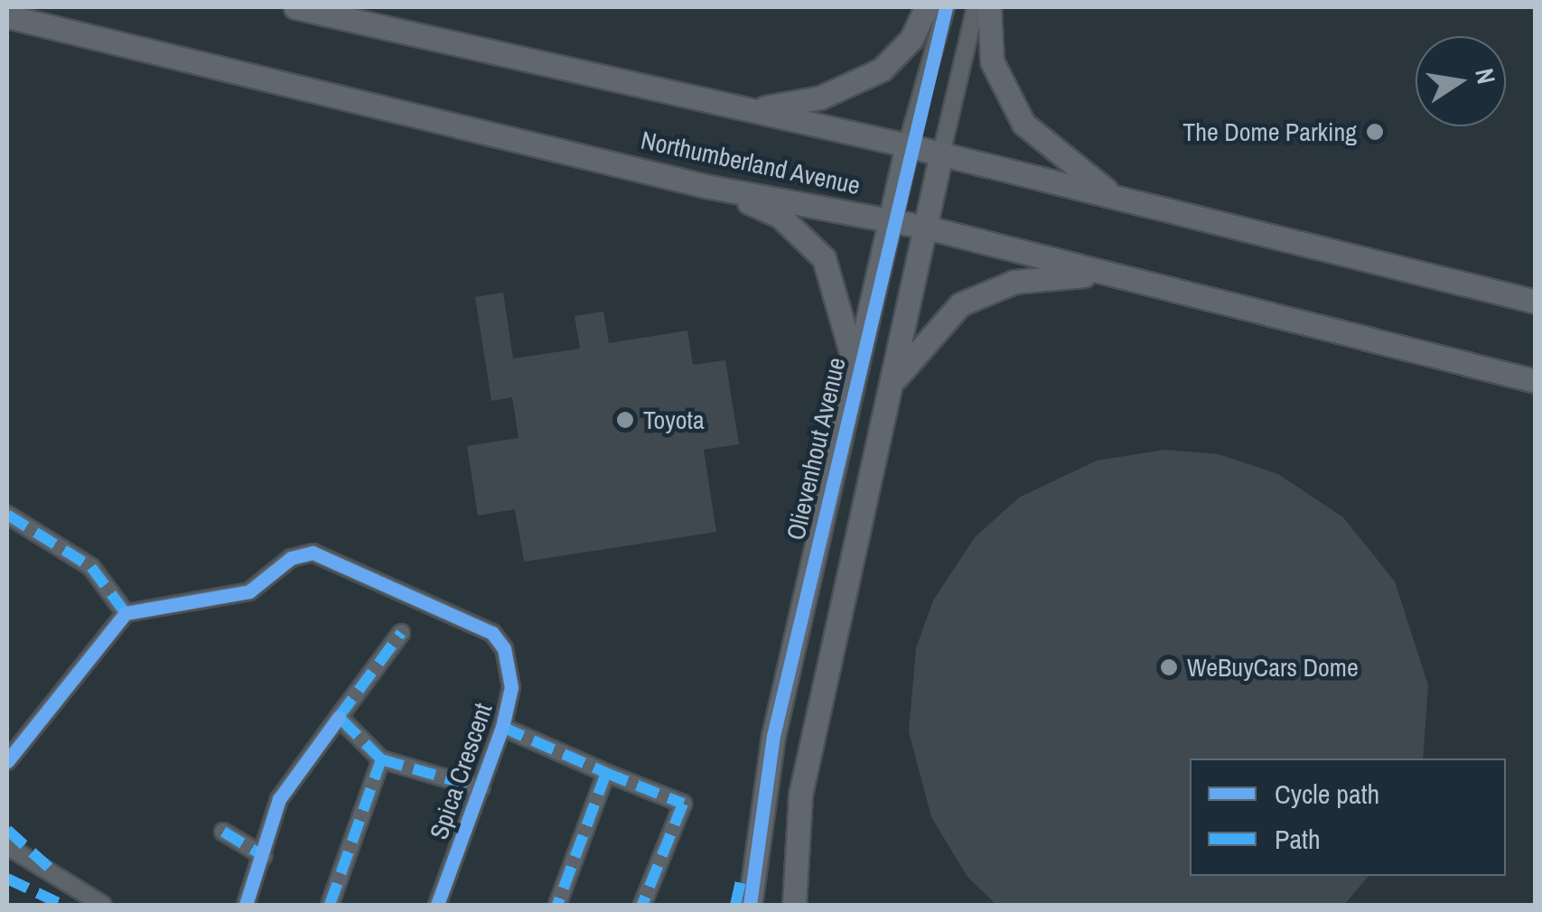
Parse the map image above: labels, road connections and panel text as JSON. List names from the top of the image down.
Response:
{
  "streets": {
    "main road": ["Northumberland Avenue", "Olievenhout Avenue"],
    "street": ["Spica Crescent"]
  },
  "crossings": [
    ["Northumberland Avenue", "Olievenhout Avenue"]
  ],
  "places": ["The Dome Parking", "Toyota", "WeBuyCars Dome"],
  "legend": ["Cycle path", "Path"],
  "north": "right"
}
